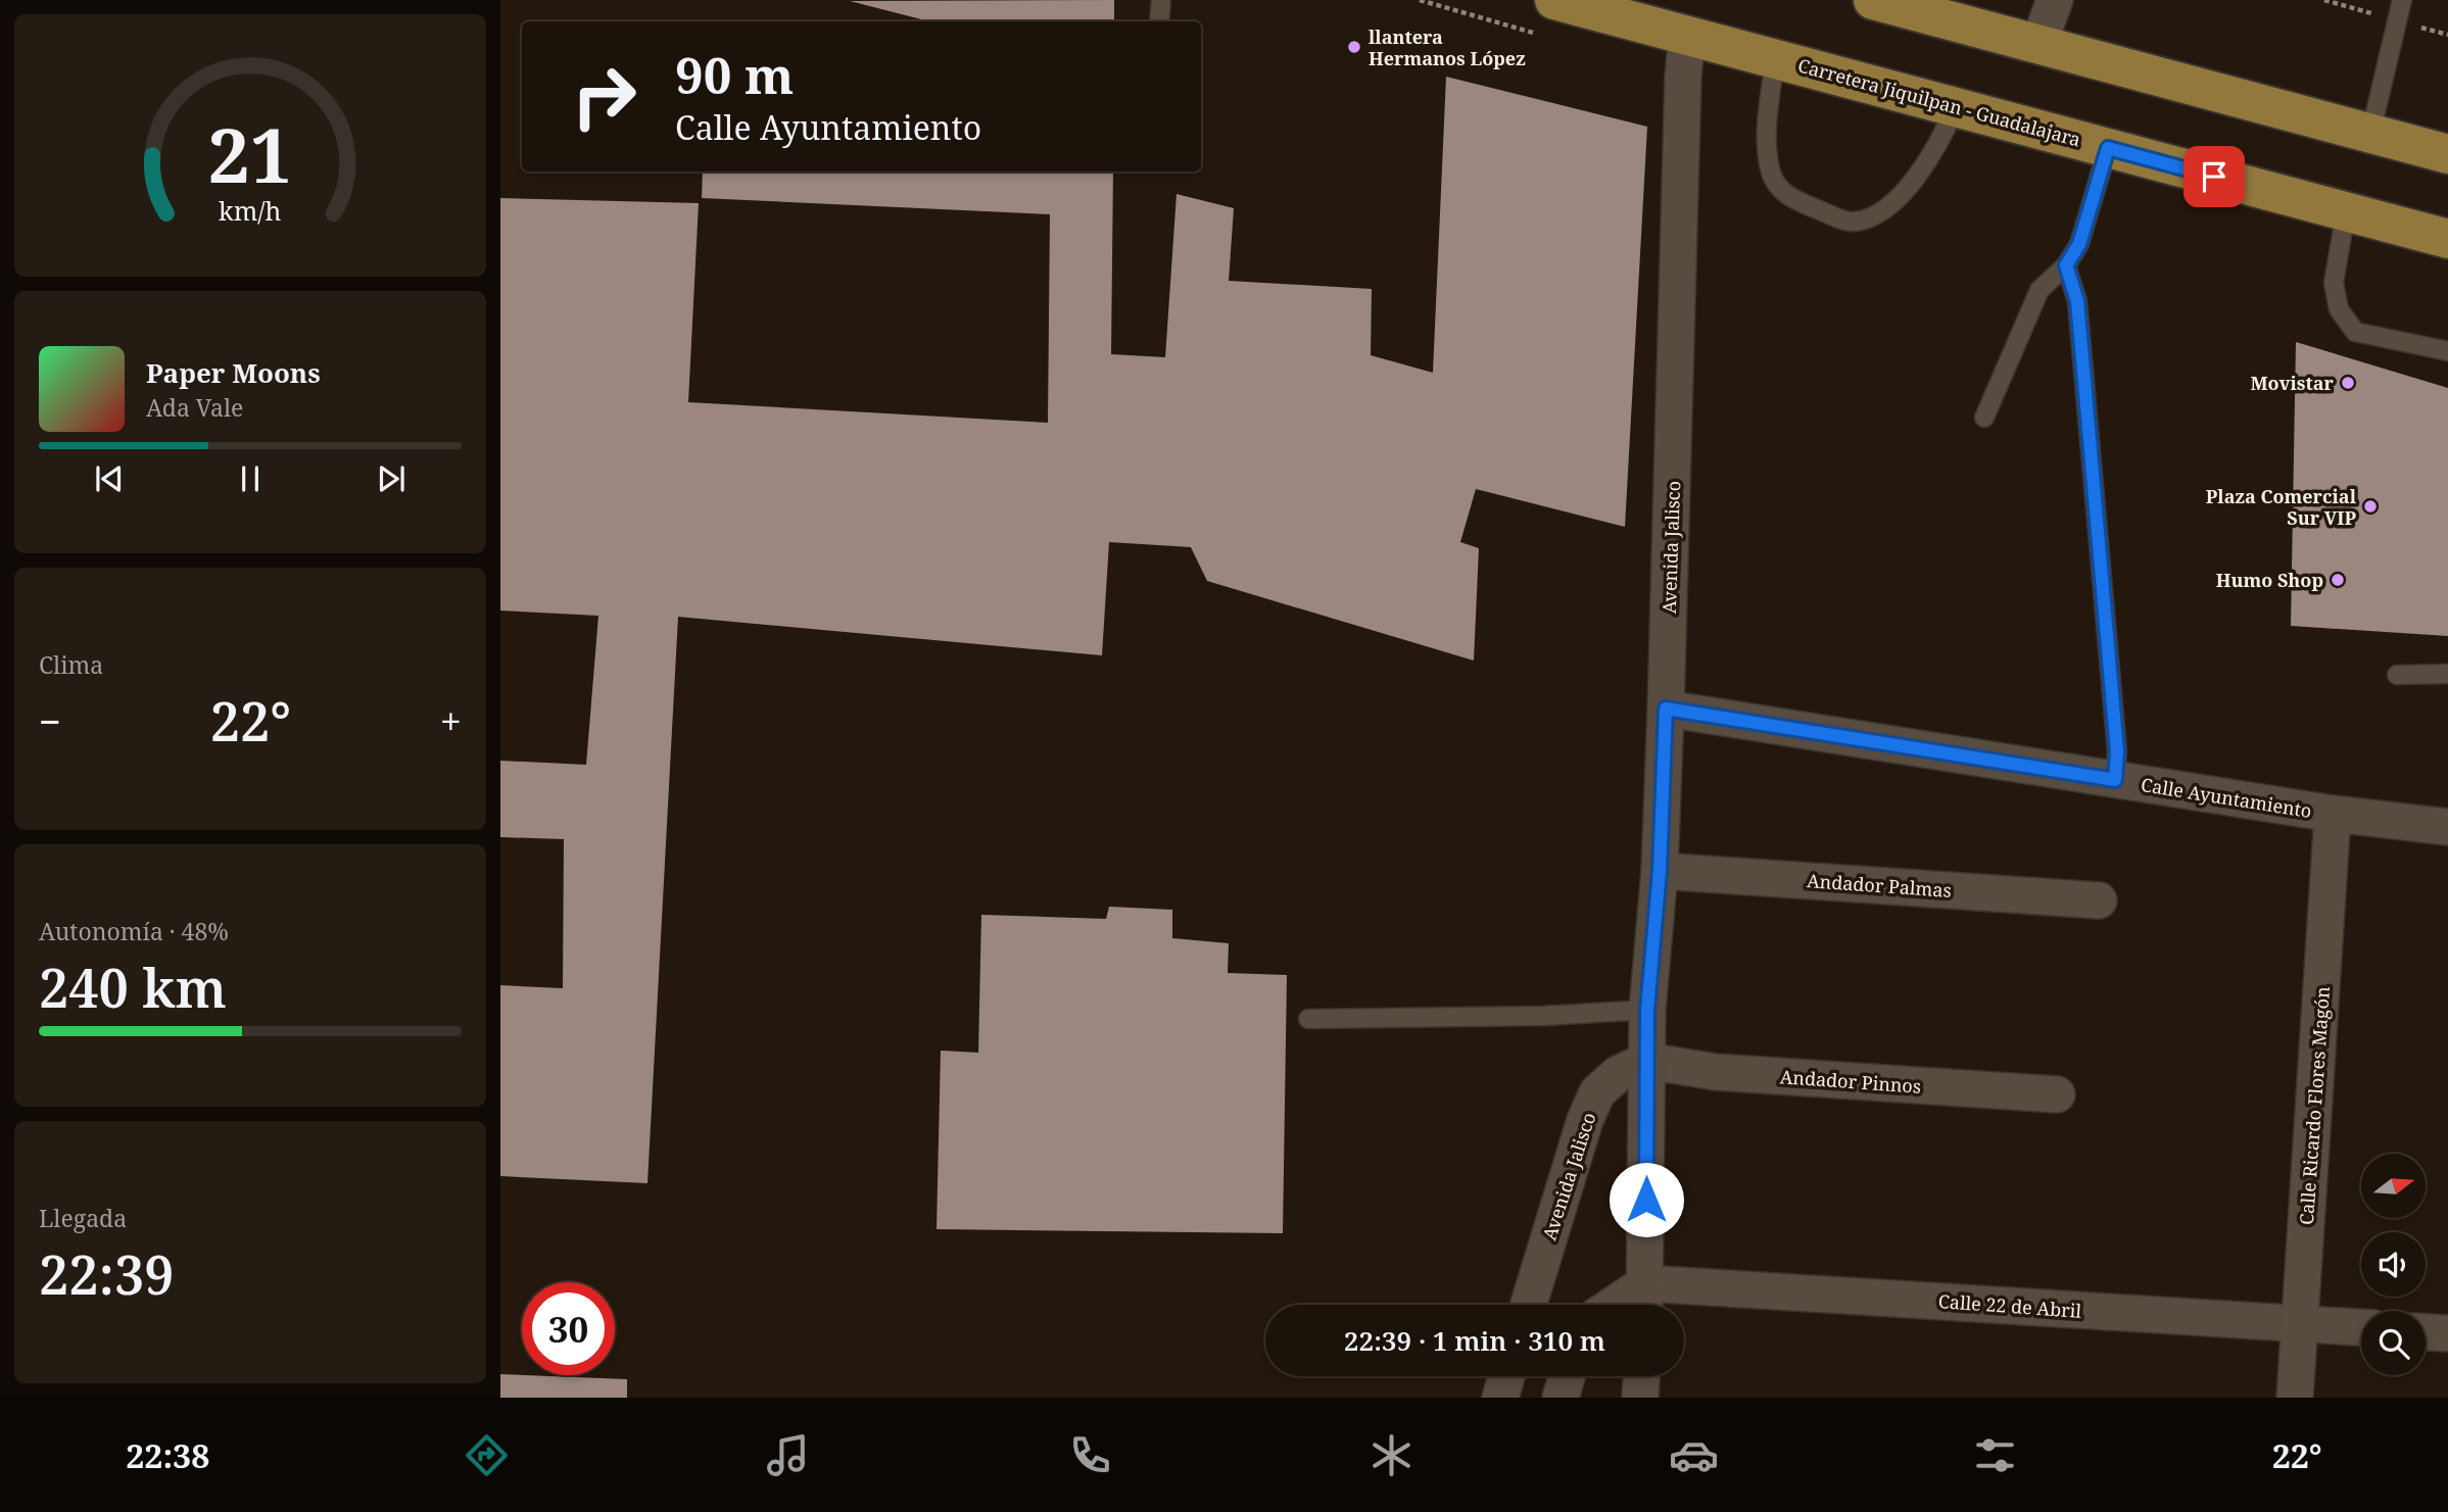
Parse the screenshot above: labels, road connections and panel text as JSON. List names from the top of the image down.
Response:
{
  "streets": {
    "highway": ["Carretera Jiquilpan - Guadalajara"],
    "street": [
      "Avenida Jalisco",
      "Calle Ayuntamiento",
      "Andador Palmas",
      "Andador Pinnos",
      "Calle Ricardo Flores Magón",
      "Calle 22 de Abril"
    ]
  },
  "crossings": [
    ["Carretera Jiquilpan - Guadalajara", "Avenida Jalisco"],
    ["Avenida Jalisco", "Calle Ayuntamiento"],
    ["Avenida Jalisco", "Andador Palmas"],
    ["Avenida Jalisco", "Andador Pinnos"],
    ["Avenida Jalisco", "Calle 22 de Abril"],
    ["Calle Ayuntamiento", "Calle Ricardo Flores Magón"],
    ["Calle Ricardo Flores Magón", "Calle 22 de Abril"]
  ],
  "places": [
    "llantera Hermanos López",
    "Movistar",
    "Plaza Comercial Sur VIP",
    "Humo Shop"
  ],
  "north": "right",
  "page": {
    "turn": ["90 m", "Calle Ayuntamiento"],
    "song": ["Paper Moons", "Ada Vale"],
    "tile": [
      "Clima",
      ["Autonomía · 48%", "240 km"],
      ["Llegada", "22:39"]
    ],
    "heat": ["−", "22°", "+"],
    "limit": "30",
    "trip": "22:39 · 1 min · 310 m",
    "tabs": ["22:38", "22°"],
    "gauge": ["21", "km/h"]
  }
}
